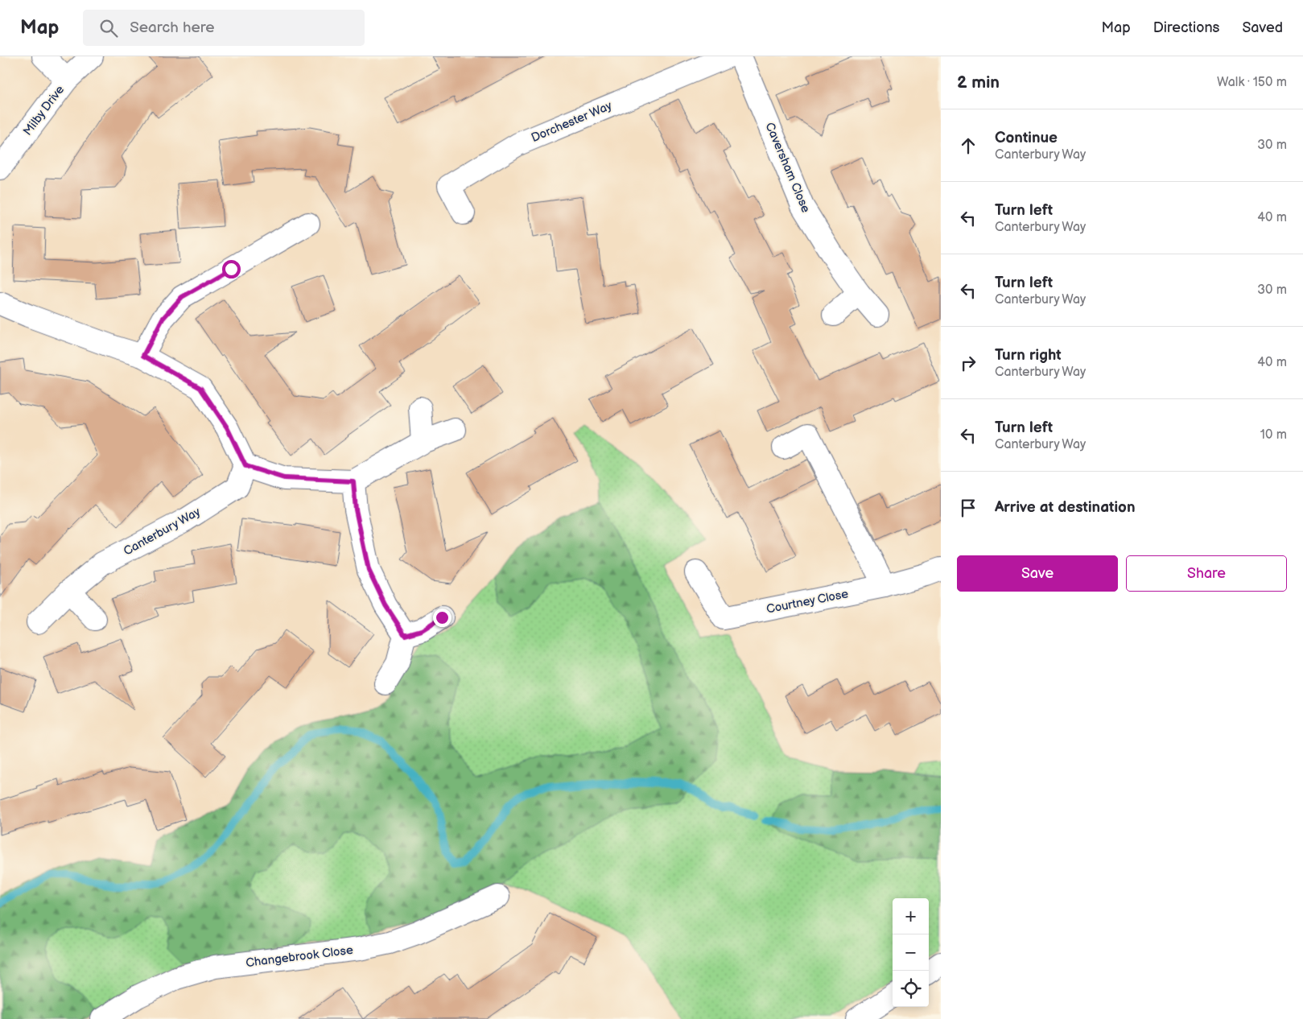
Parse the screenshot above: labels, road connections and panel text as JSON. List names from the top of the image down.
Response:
{
  "streets": {
    "street": [
      "Milby Drive",
      "Dorchester Way",
      "Caversham Close",
      "Canterbury Way",
      "Courtney Close",
      "Changebrook Close"
    ]
  },
  "page": {
    "header": "Map",
    "search": "Search here",
    "nav": ["Map", "Directions", "Saved"],
    "heading": ["2 min", "Walk · 150 m"],
    "list": [
      ["Continue", "Canterbury Way", "30 m"],
      ["Turn left", "Canterbury Way", "40 m"],
      ["Turn left", "Canterbury Way", "30 m"],
      ["Turn right", "Canterbury Way", "40 m"],
      ["Turn left", "Canterbury Way", "10 m"],
      "Arrive at destination"
    ],
    "buttons": ["Save", "Share"],
    "map_buttons": ["+", "−"]
  }
}
